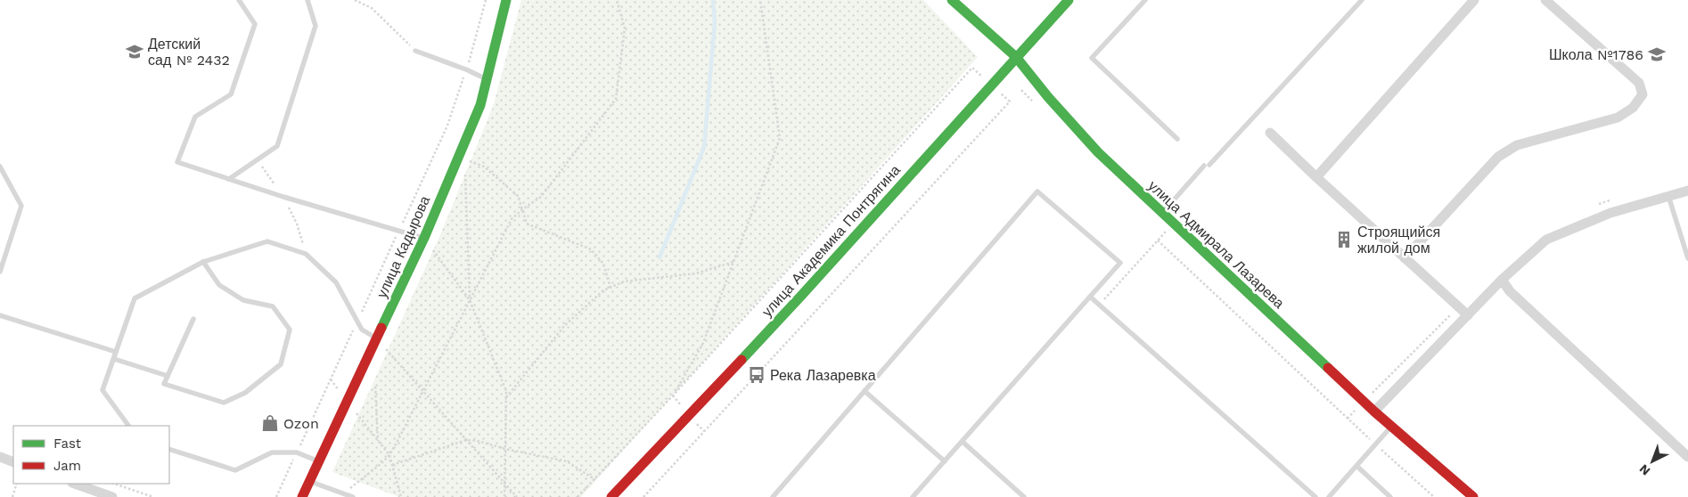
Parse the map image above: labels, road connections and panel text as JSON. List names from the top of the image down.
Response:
{
  "streets": {
    "street": ["улица Академика Понтрягина", "улица Адмирала Лазарева", "улица Кадырова"]
  },
  "crossings": [
    ["улица Академика Понтрягина", "улица Адмирала Лазарева"]
  ],
  "places": {
    "school or university": ["Детский сад № 2432", "Школа №1786"],
    "building": ["Строящийся жилой дом"],
    "bus stop": ["Река Лазаревка"],
    "shop": ["Ozon"]
  },
  "legend": ["Fast", "Jam"],
  "north": "bottom left"
}
